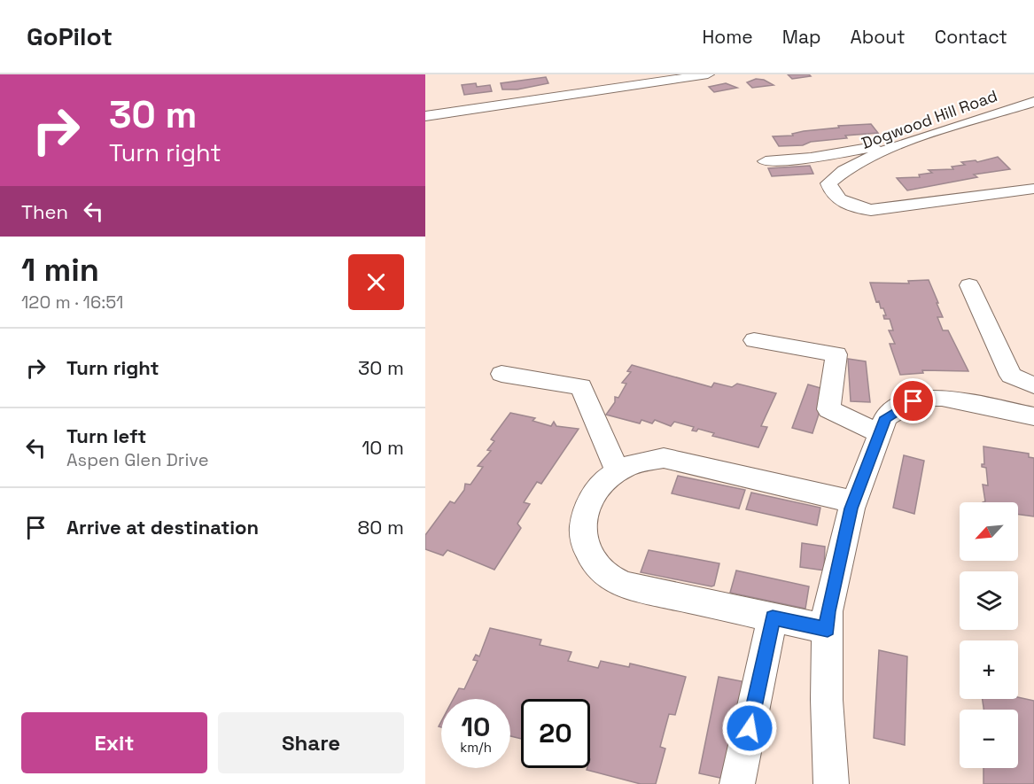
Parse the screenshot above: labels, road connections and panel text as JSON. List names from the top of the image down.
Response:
{
  "streets": {
    "street": ["Dogwood Hill Road"]
  },
  "north": "bottom left",
  "page": {
    "header": "GoPilot",
    "nav": [
      "Home",
      "Map",
      "About",
      "Contact"
    ],
    "turn": ["30 m", "Turn right"],
    "then": "Then",
    "heading": ["1 min", "120 m · 16:51"],
    "list": [
      {
        "name": "Turn right",
        "value": "30 m"
      },
      {
        "name": "Turn left",
        "note": "Aspen Glen Drive",
        "value": "10 m"
      },
      {
        "name": "Arrive at destination",
        "value": "80 m"
      }
    ],
    "map_buttons": ["+", "−"],
    "speed": "10 km/h",
    "limit": "20",
    "buttons": ["Exit", "Share"]
  }
}
